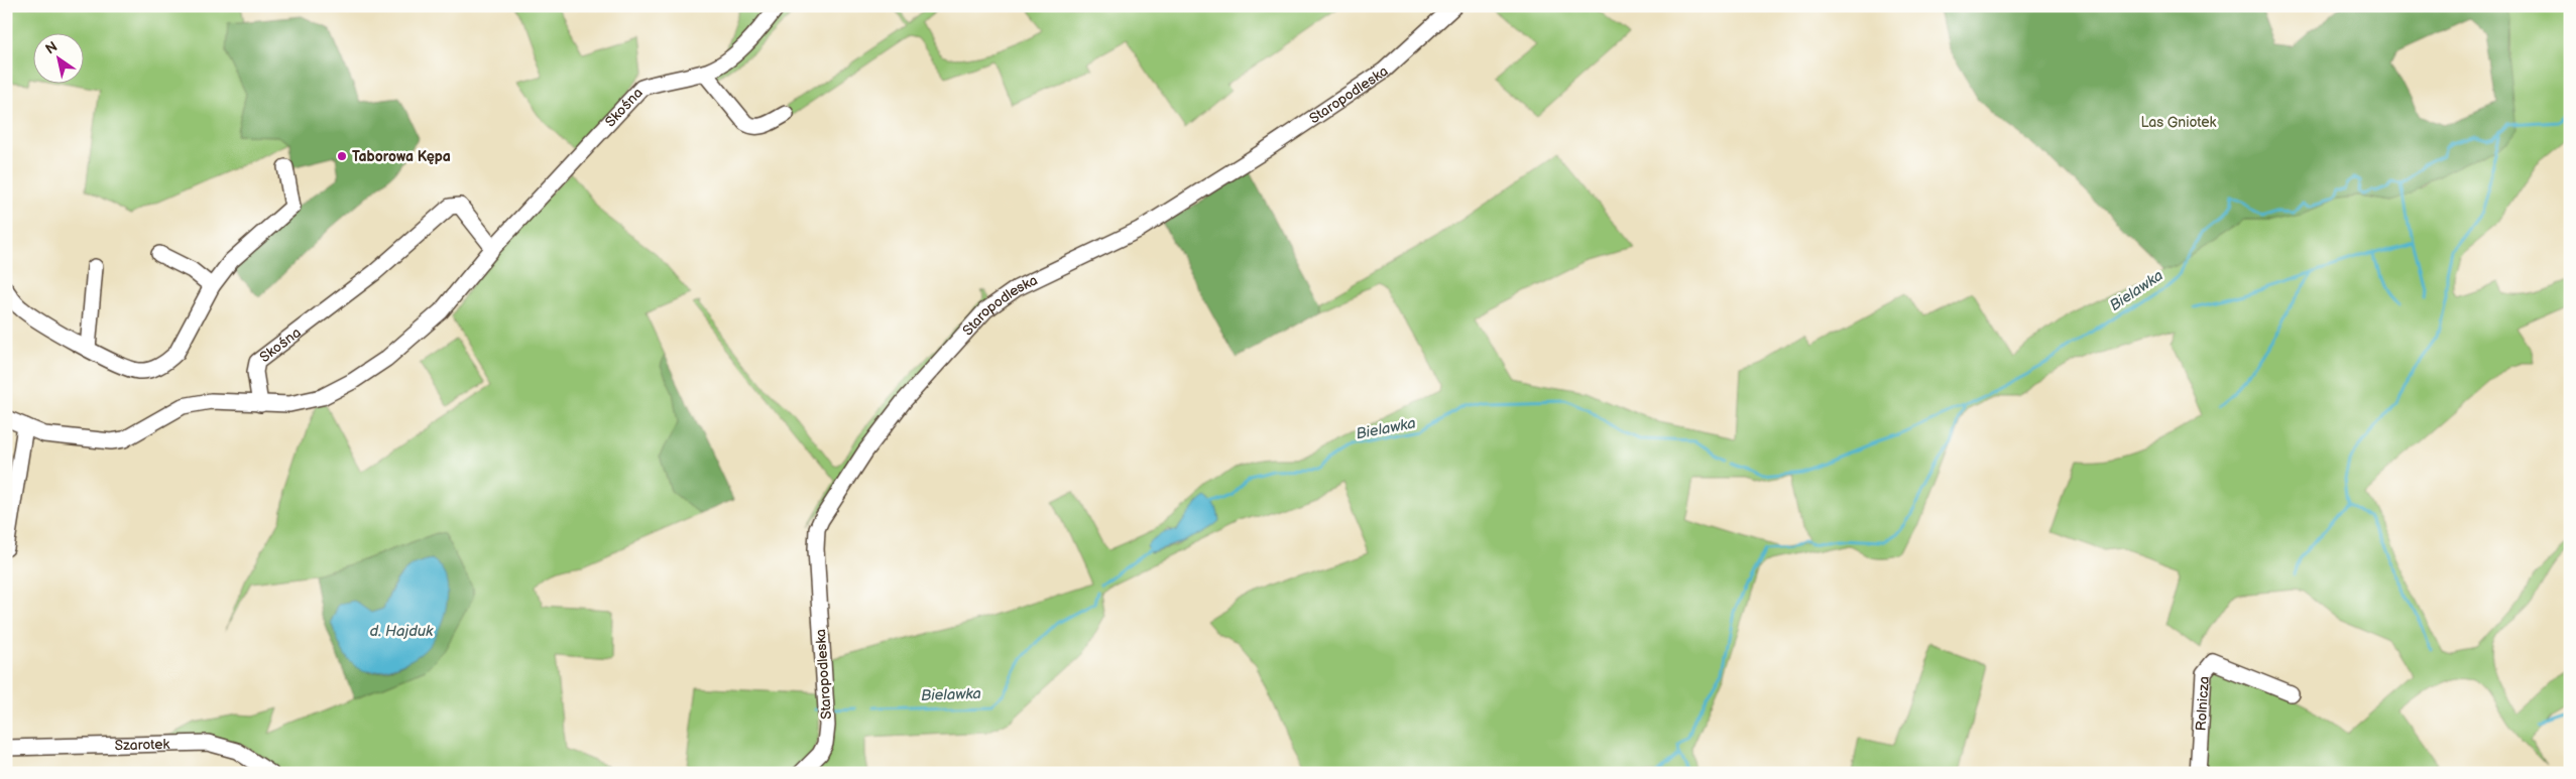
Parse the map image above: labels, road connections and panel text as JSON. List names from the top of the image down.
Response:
{
  "streets": {
    "street": [
      "Staropodleska",
      "Skośna",
      "Rolnicza",
      "Szarotek"
    ]
  },
  "water": ["Bielawka", "d. Hajduk"],
  "parks": ["Las Gniotek"],
  "places": ["Taborowa Kępa"],
  "north": "top left"
}
